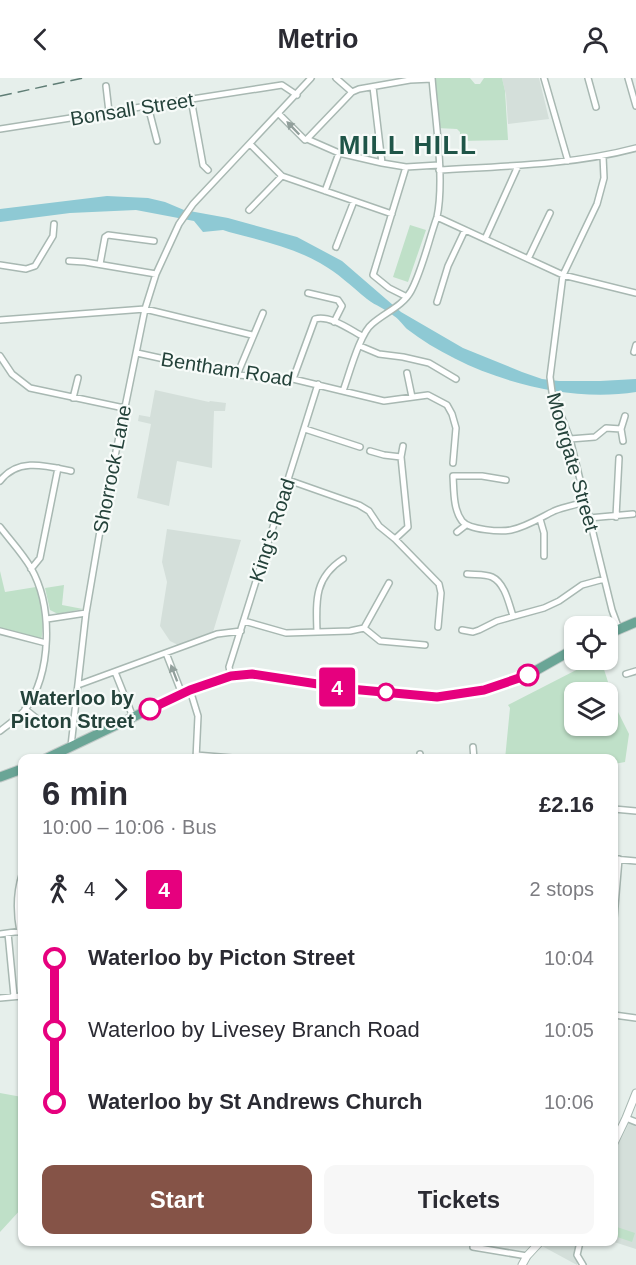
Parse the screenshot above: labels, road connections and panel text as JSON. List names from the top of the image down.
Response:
{
  "streets": {
    "street": [
      "Bonsall Street",
      "Bentham Road",
      "Moorgate Street",
      "Shorrock Lane",
      "King's Road"
    ]
  },
  "crossings": [
    ["Bentham Road", "Shorrock Lane"],
    ["Bentham Road", "King's Road"]
  ],
  "districts": ["MILL HILL"],
  "places": ["Waterloo by Picton Street"],
  "lines": ["bus line 4"],
  "page": {
    "header": "Metrio",
    "on_map": "4",
    "heading": ["6 min", "10:00 – 10:06 · Bus", "£2.16"],
    "legs": ["4", "4", "2 stops"],
    "list": [
      {
        "name": "Waterloo by Picton Street",
        "value": "10:04"
      },
      {
        "name": "Waterloo by Livesey Branch Road",
        "value": "10:05"
      },
      {
        "name": "Waterloo by St Andrews Church",
        "value": "10:06"
      }
    ],
    "buttons": ["Start", "Tickets"]
  }
}
